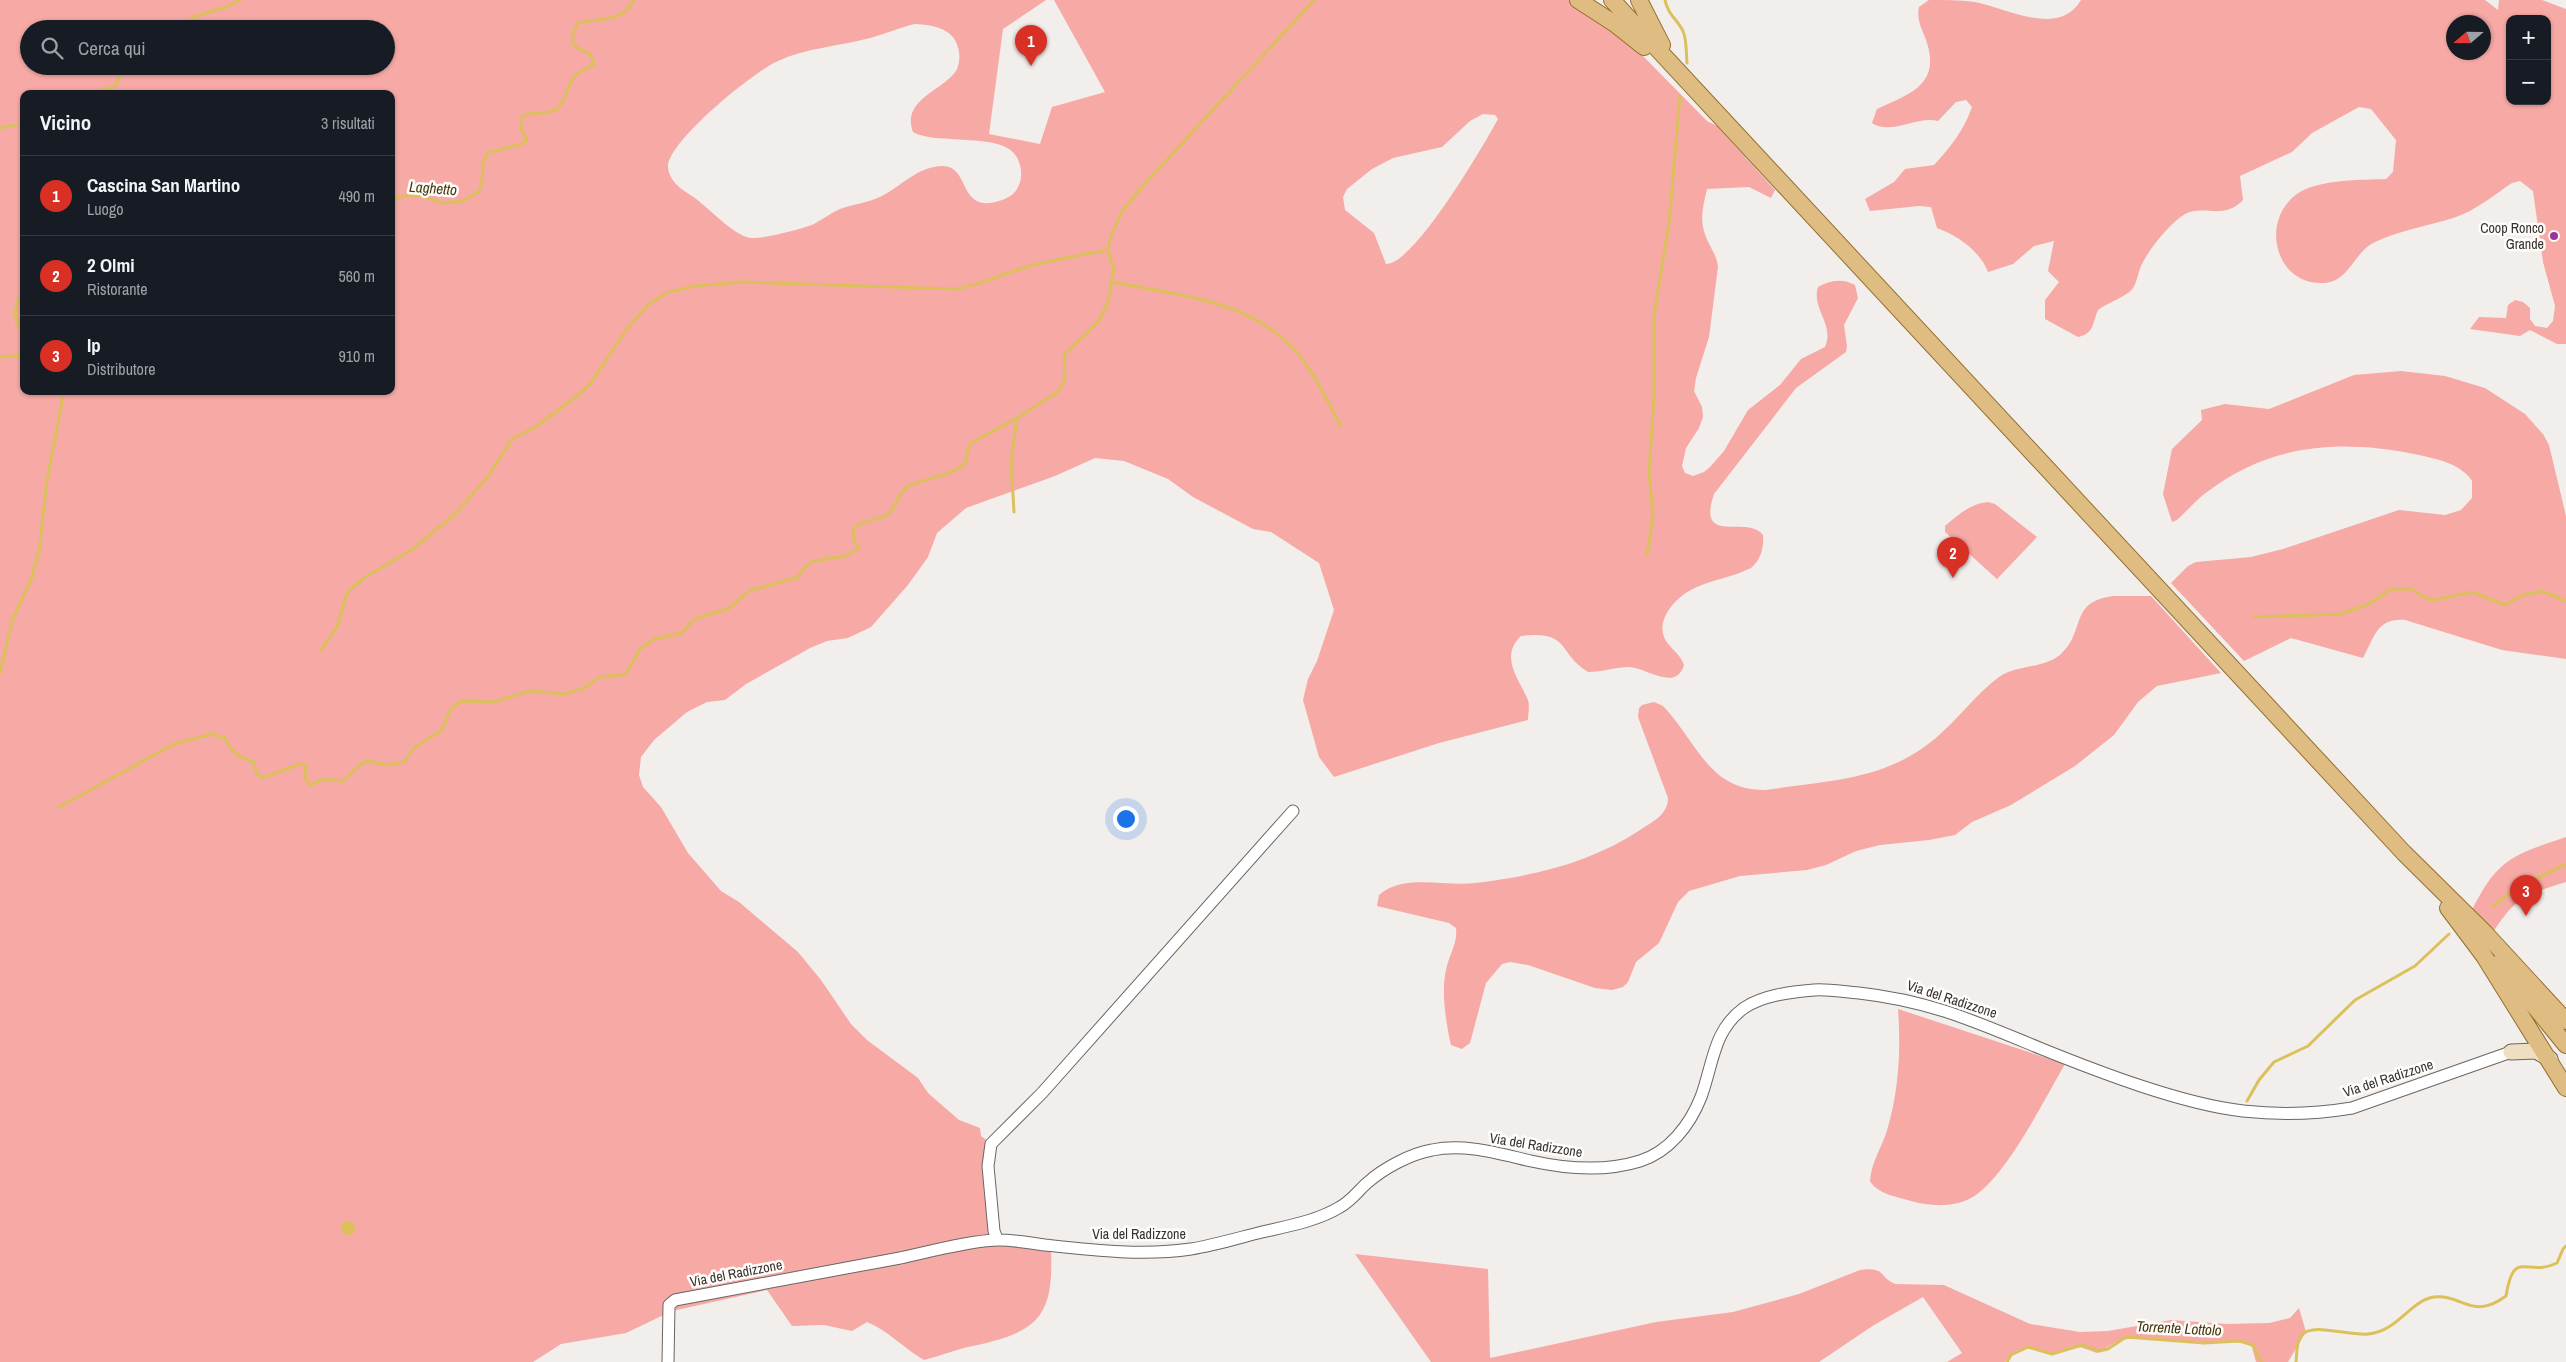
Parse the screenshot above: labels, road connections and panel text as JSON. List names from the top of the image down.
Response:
{
  "streets": {
    "street": ["Via del Radizzone"]
  },
  "water": ["Laghetto", "Torrente Lottolo"],
  "places": ["Coop Ronco Grande"],
  "north": "left",
  "page": {
    "map_buttons": ["+", "−"],
    "search": "Cerca qui",
    "pins": ["1", "2", "3"],
    "heading": ["Vicino", "3 risultati"],
    "list": [
      {
        "mark": "1",
        "name": "Cascina San Martino",
        "note": "Luogo",
        "value": "490 m"
      },
      {
        "mark": "2",
        "name": "2 Olmi",
        "note": "Ristorante",
        "value": "560 m"
      },
      {
        "mark": "3",
        "name": "Ip",
        "note": "Distributore",
        "value": "910 m"
      }
    ]
  }
}
